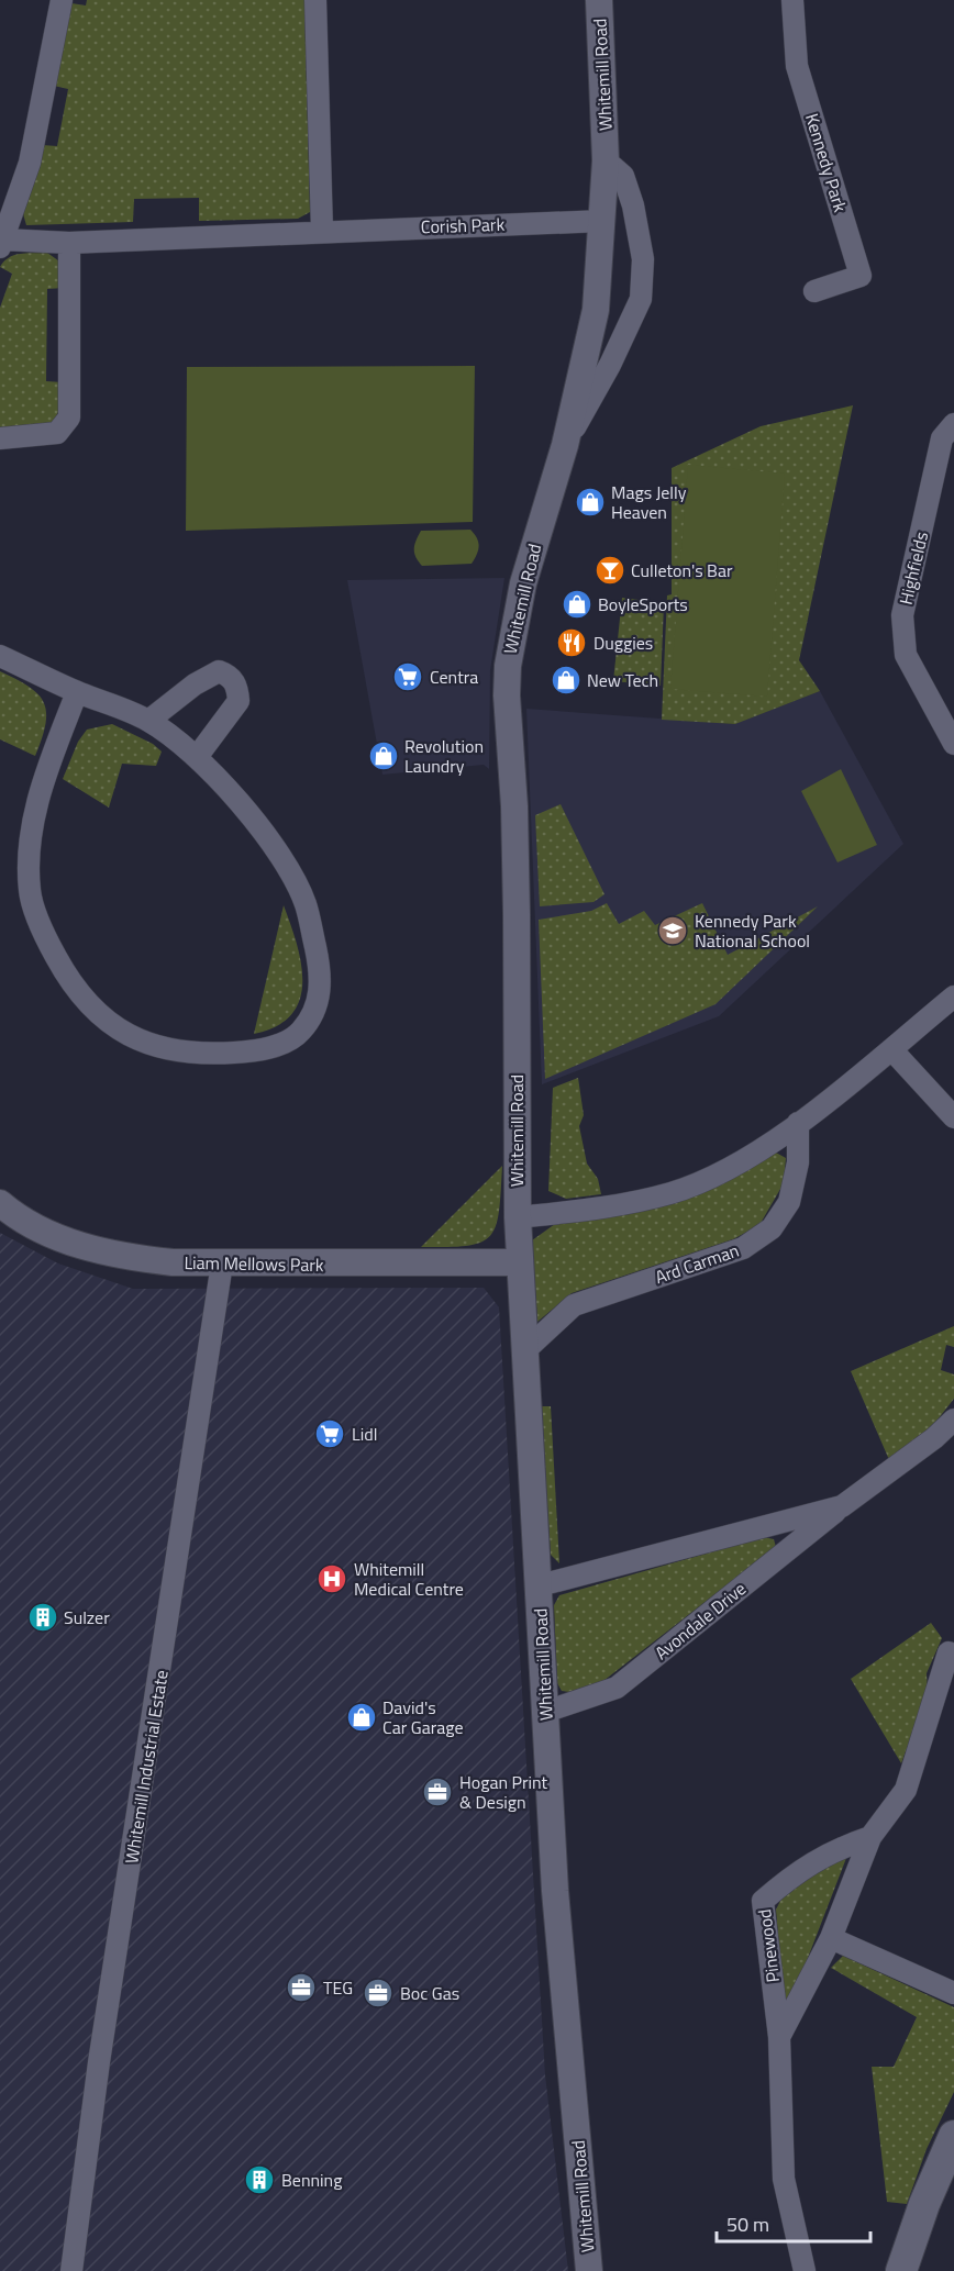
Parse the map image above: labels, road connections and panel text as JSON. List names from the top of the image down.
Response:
{
  "streets": {
    "street": [
      "Whitemill Road",
      "Kennedy Park",
      "Corish Park",
      "Highfields",
      "Liam Mellows Park",
      "Ard Carman",
      "Avondale Drive",
      "Whitemill Industrial Estate",
      "Pinewood"
    ]
  },
  "crossings": [
    ["Whitemill Road", "Corish Park"],
    ["Whitemill Road", "Liam Mellows Park"],
    ["Whitemill Road", "Ard Carman"],
    ["Whitemill Road", "Avondale Drive"],
    ["Liam Mellows Park", "Whitemill Industrial Estate"]
  ],
  "places": {
    "shop": [
      "Mags Jelly Heaven",
      "BoyleSports",
      "New Tech",
      "Revolution Laundry",
      "David's Car Garage"
    ],
    "bar": ["Culleton's Bar"],
    "restaurant": ["Duggies"],
    "supermarket": ["Centra", "Lidl"],
    "school or university": ["Kennedy Park National School"],
    "hospital": ["Whitemill Medical Centre"],
    "building": ["Sulzer", "Benning"],
    "office": ["Hogan Print & Design", "TEG", "Boc Gas"]
  },
  "scale_bar": "50 m"
}
